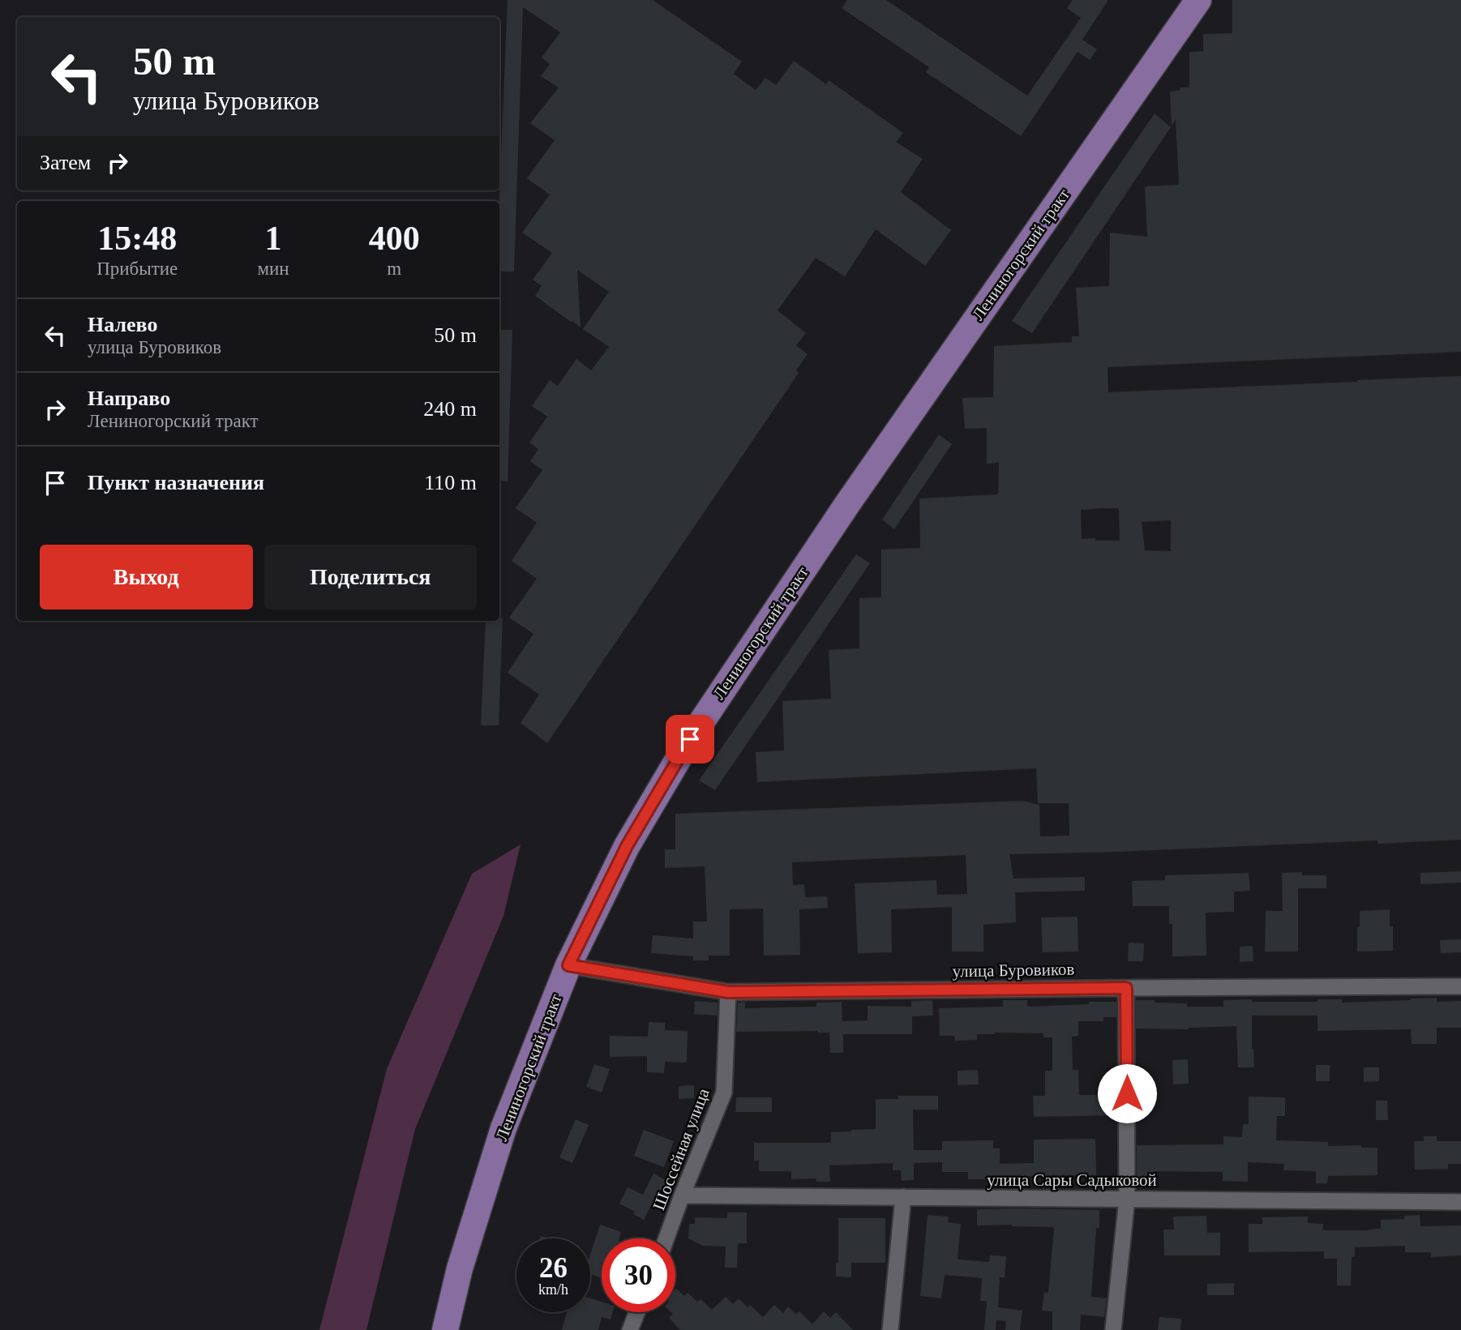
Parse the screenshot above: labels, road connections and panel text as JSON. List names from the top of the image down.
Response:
{
  "streets": {
    "main road": ["Лениногорский тракт"],
    "street": ["улица Буровиков", "Шоссейная улица", "улица Сары Садыковой"]
  },
  "crossings": [
    ["Лениногорский тракт", "улица Буровиков"],
    ["улица Буровиков", "Шоссейная улица"],
    ["Шоссейная улица", "улица Сары Садыковой"]
  ],
  "page": {
    "turn": ["50 m", "улица Буровиков"],
    "then": "Затем",
    "eta": [
      "15:48",
      "Прибытие",
      "1",
      "мин",
      "400",
      "m"
    ],
    "list": [
      {
        "name": "Налево",
        "note": "улица Буровиков",
        "value": "50 m"
      },
      {
        "name": "Направо",
        "note": "Лениногорский тракт",
        "value": "240 m"
      },
      {
        "name": "Пункт назначения",
        "value": "110 m"
      }
    ],
    "buttons": ["Выход", "Поделиться"],
    "speed": "26 km/h",
    "limit": "30"
  }
}
